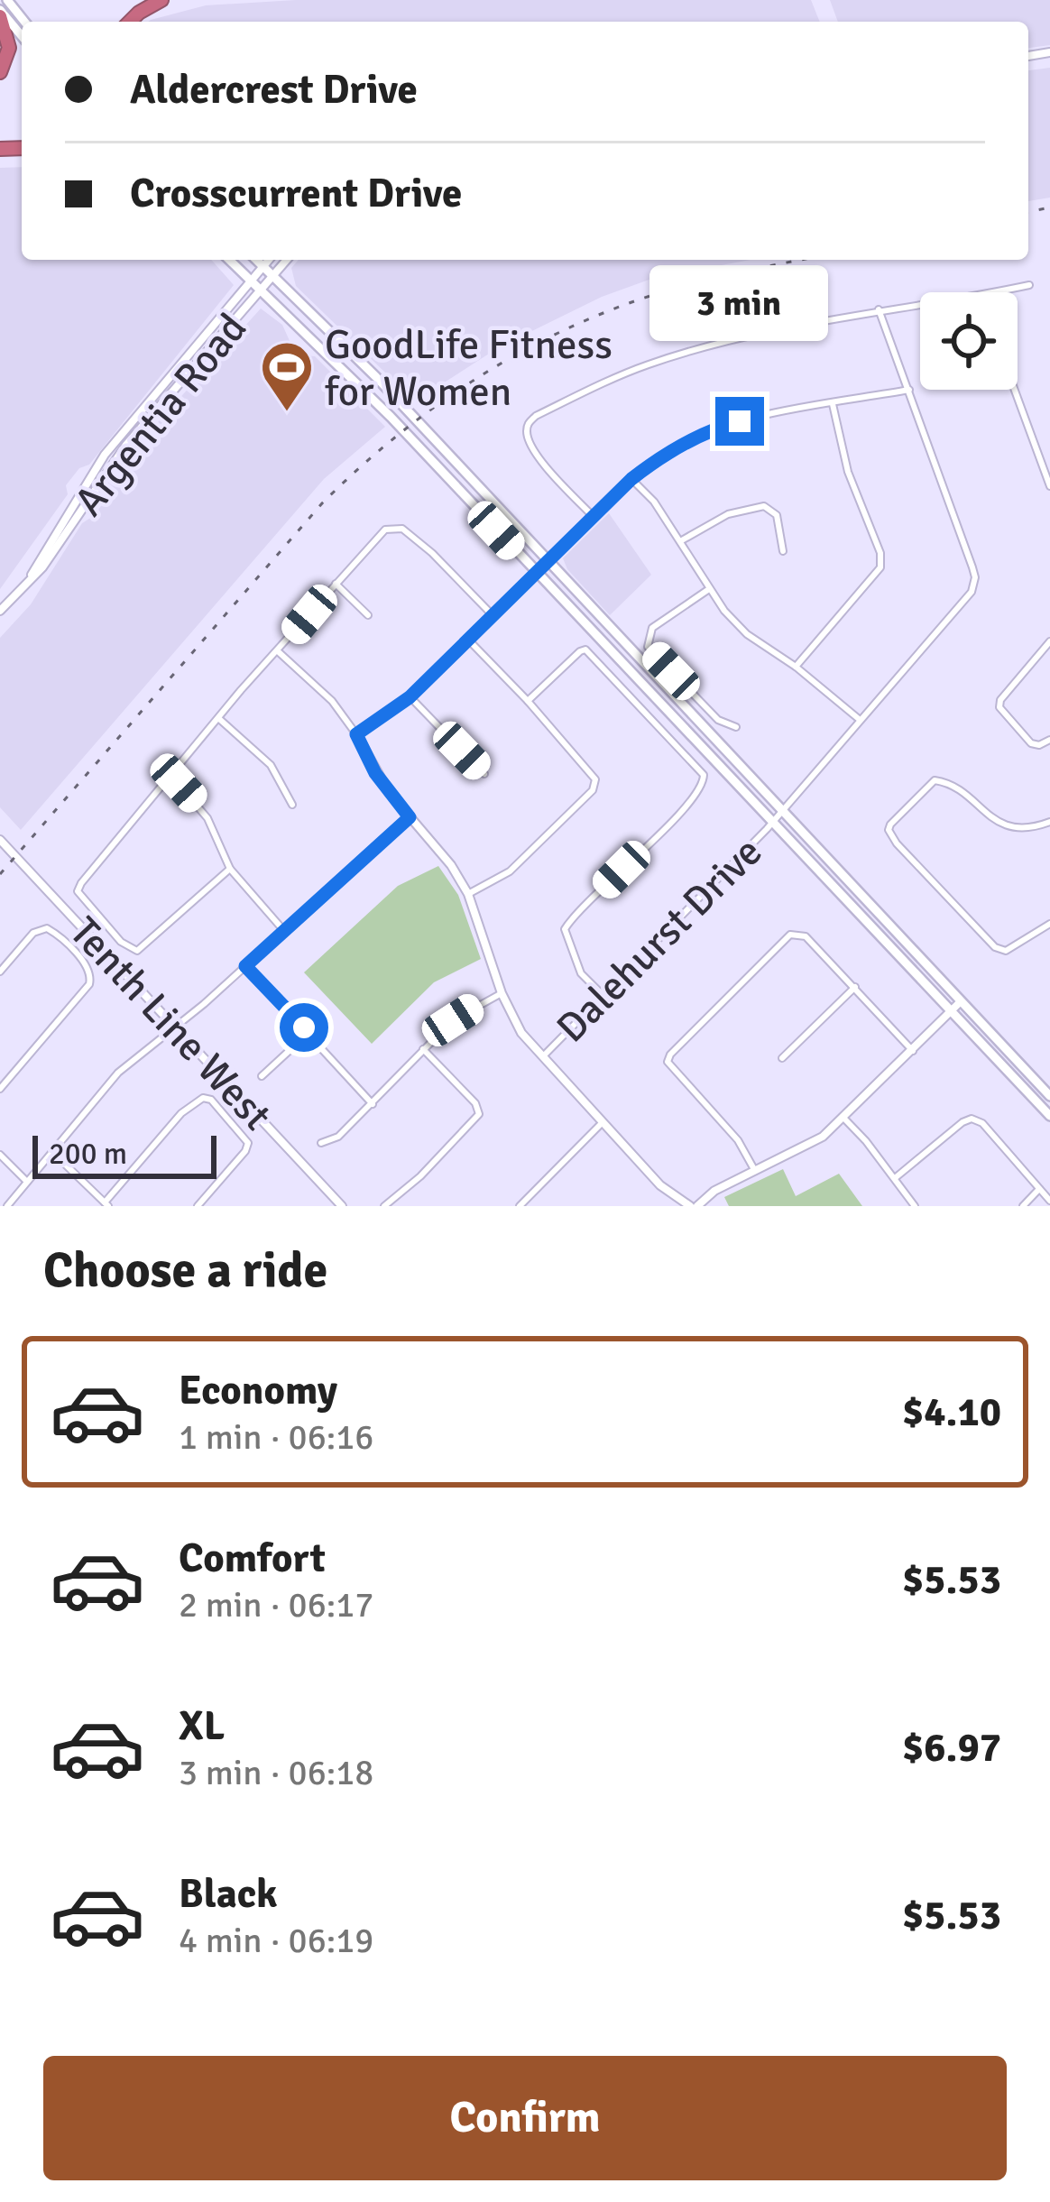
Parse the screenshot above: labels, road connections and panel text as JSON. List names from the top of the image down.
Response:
{
  "streets": {
    "street": ["Argentia Road", "Dalehurst Drive", "Tenth Line West"]
  },
  "places": {
    "sports": ["GoodLife Fitness for Women"]
  },
  "scale_bar": "200 m",
  "page": {
    "banner": ["Aldercrest Drive", "Crosscurrent Drive"],
    "bubble": "3 min",
    "scale": "200 m",
    "heading": "Choose a ride",
    "list": [
      {
        "name": "Economy",
        "note": "1 min · 06:16",
        "value": "$4.10"
      },
      {
        "name": "Comfort",
        "note": "2 min · 06:17",
        "value": "$5.53"
      },
      {
        "name": "XL",
        "note": "3 min · 06:18",
        "value": "$6.97"
      },
      {
        "name": "Black",
        "note": "4 min · 06:19",
        "value": "$5.53"
      }
    ],
    "buttons": "Confirm"
  }
}
